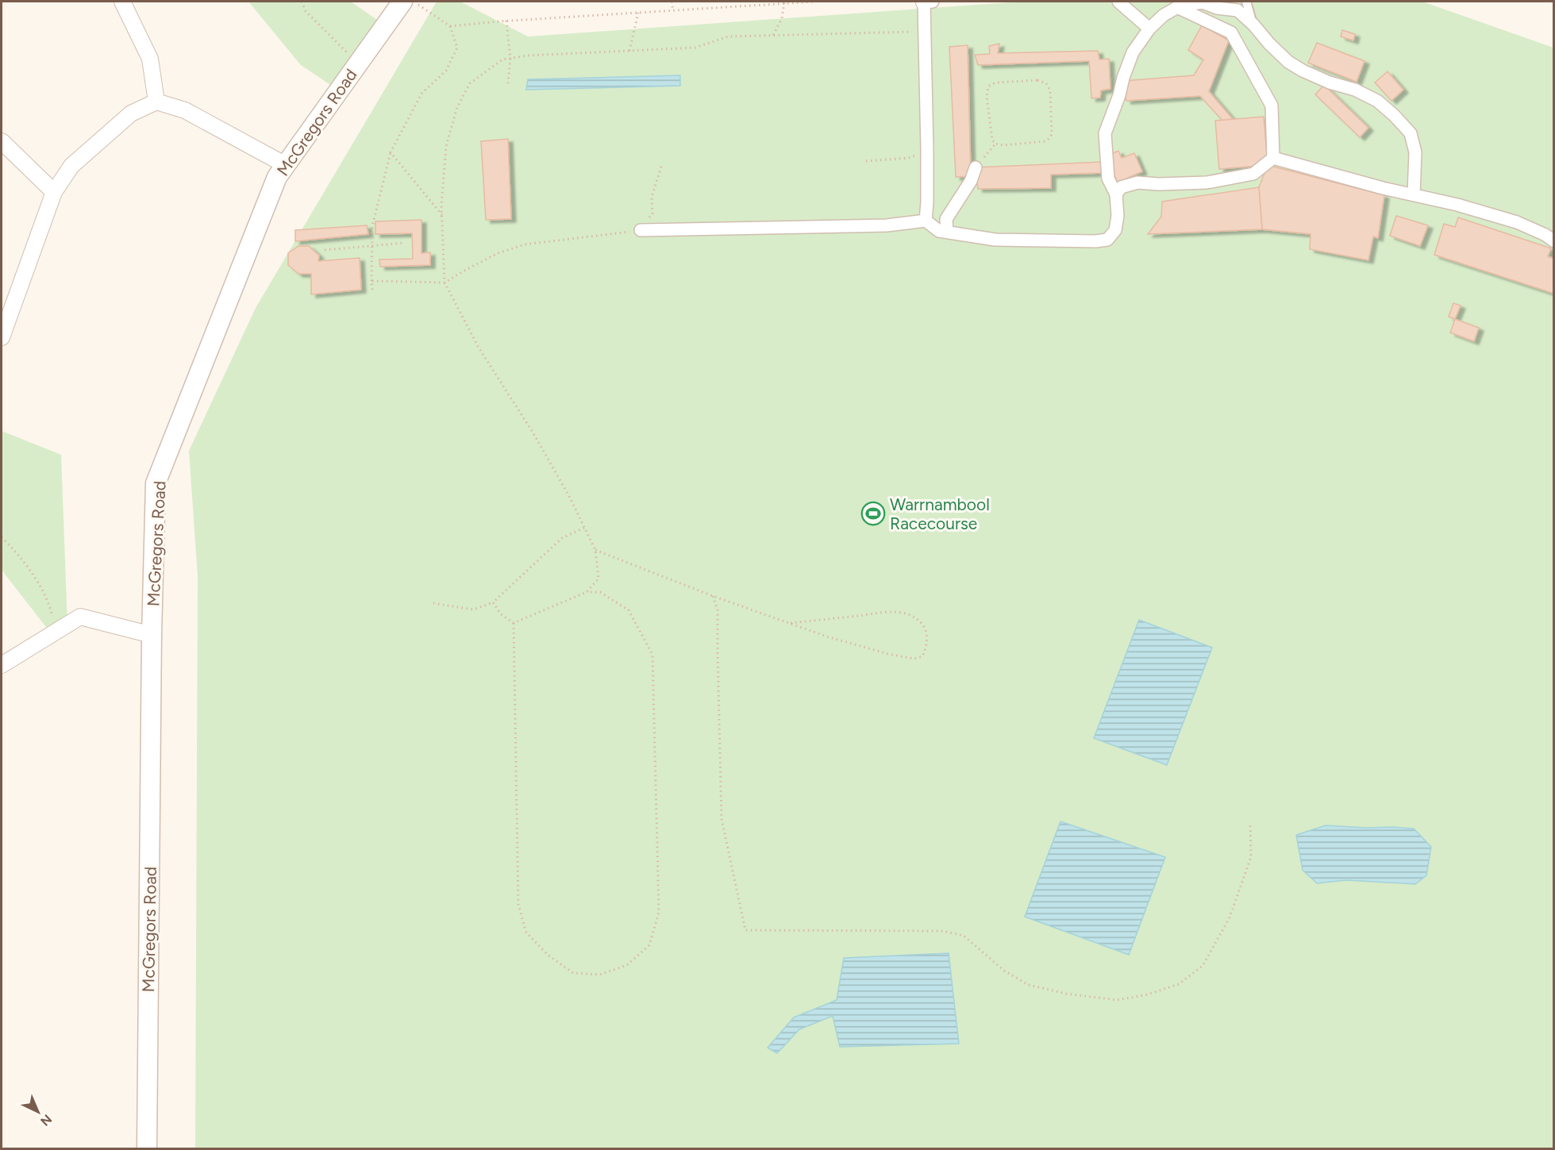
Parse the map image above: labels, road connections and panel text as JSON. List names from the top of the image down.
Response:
{
  "streets": {
    "street": ["McGregors Road"]
  },
  "places": {
    "sports": ["Warrnambool Racecourse"]
  },
  "north": "bottom right"
}
